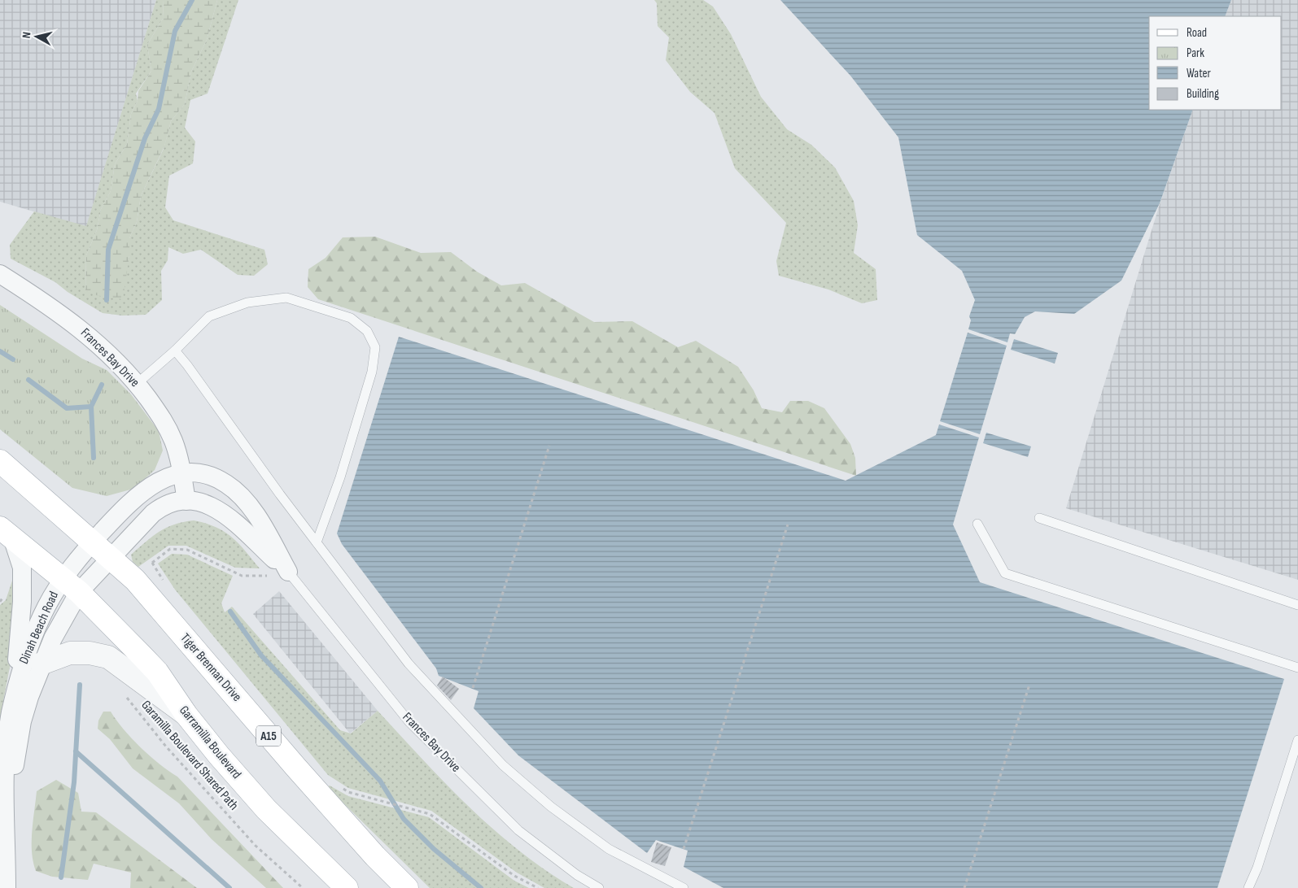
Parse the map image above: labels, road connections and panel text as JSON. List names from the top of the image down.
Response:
{
  "streets": {
    "main road": ["Tiger Brennan Drive", "A15", "Garramilla Boulevard"],
    "street": ["Frances Bay Drive", "Dinah Beach Road"],
    "path": ["Garamilla Boulevard Shared Path"]
  },
  "crossings": [
    ["Frances Bay Drive", "Dinah Beach Road"],
    ["Dinah Beach Road", "Tiger Brennan Drive"],
    ["Dinah Beach Road", "Garramilla Boulevard"]
  ],
  "legend": [
    "Road",
    "Park",
    "Water",
    "Building"
  ],
  "north": "left"
}
